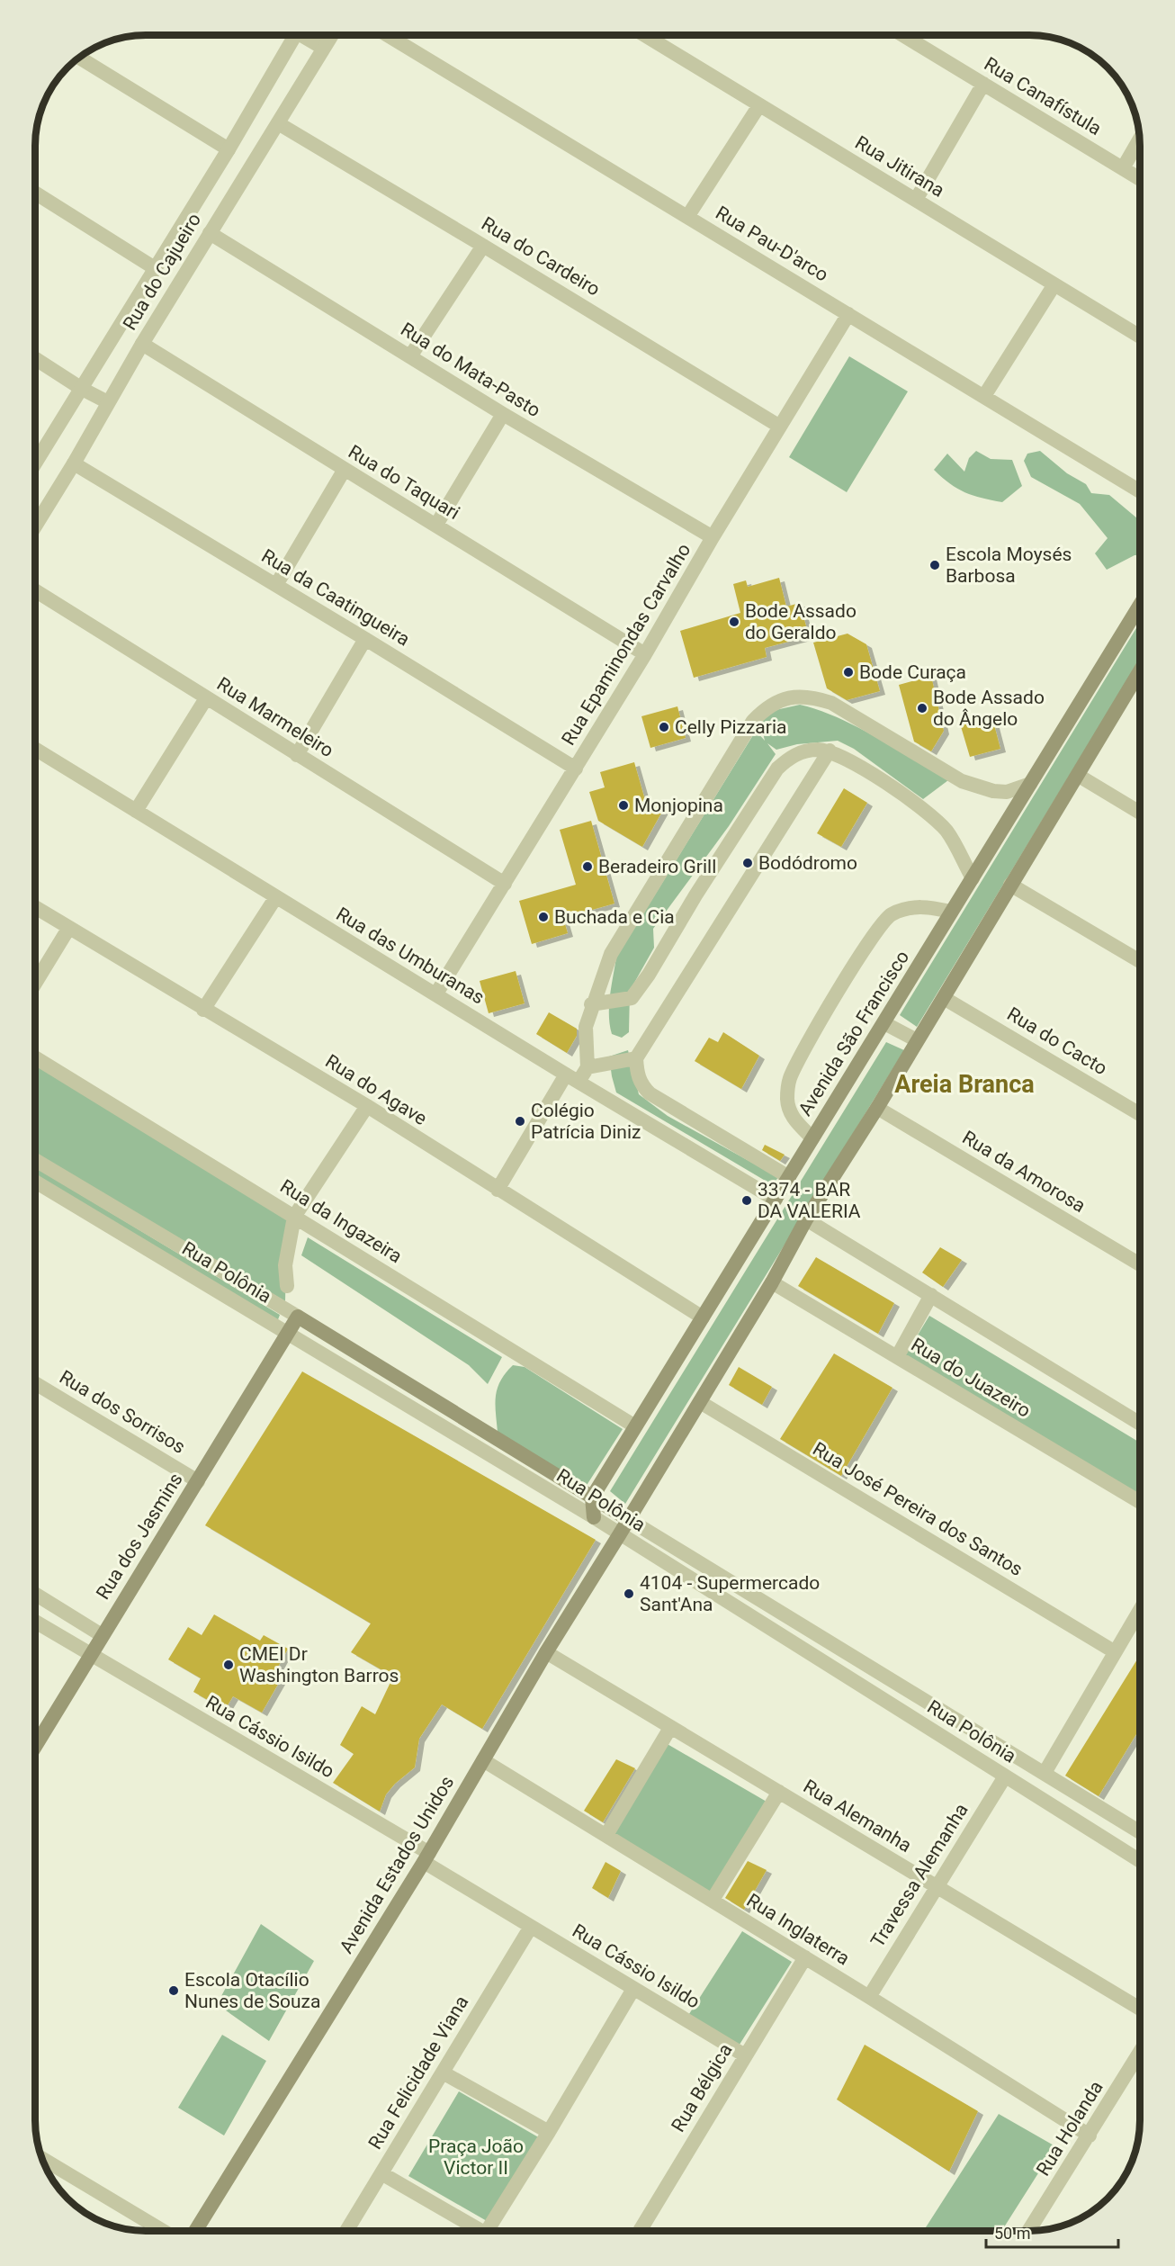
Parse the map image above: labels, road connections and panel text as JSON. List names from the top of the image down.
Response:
{
  "streets": {
    "main road": [
      "Avenida São Francisco",
      "Rua Polônia",
      "Rua dos Jasmins",
      "Avenida Estados Unidos"
    ],
    "street": [
      "Rua Canafístula",
      "Rua Jitirana",
      "Rua Pau-D'arco",
      "Rua do Cardeiro",
      "Rua do Cajueiro",
      "Rua do Mata-Pasto",
      "Rua do Taquari",
      "Rua da Caatingueira",
      "Rua Epaminondas Carvalho",
      "Rua Marmeleiro",
      "Rua das Umburanas",
      "Rua do Cacto",
      "Rua do Agave",
      "Rua da Amorosa",
      "Rua da Ingazeira",
      "Rua do Juazeiro",
      "Rua dos Sorrisos",
      "Rua José Pereira dos Santos",
      "Rua Cássio Isildo",
      "Rua Alemanha",
      "Travessa Alemanha",
      "Rua Inglaterra",
      "Rua Felicidade Viana",
      "Rua Bélgica",
      "Rua Holanda"
    ]
  },
  "crossings": [
    ["Rua Pau-D'arco", "Rua Epaminondas Carvalho"],
    ["Rua do Cardeiro", "Rua do Cajueiro"],
    ["Rua do Cardeiro", "Rua Epaminondas Carvalho"],
    ["Rua do Cajueiro", "Rua do Mata-Pasto"],
    ["Rua do Cajueiro", "Rua do Taquari"],
    ["Rua do Cajueiro", "Rua da Caatingueira"],
    ["Rua do Mata-Pasto", "Rua Epaminondas Carvalho"],
    ["Rua do Taquari", "Rua Epaminondas Carvalho"],
    ["Rua da Caatingueira", "Rua Epaminondas Carvalho"],
    ["Rua Epaminondas Carvalho", "Rua Marmeleiro"],
    ["Rua Epaminondas Carvalho", "Rua das Umburanas"],
    ["Rua das Umburanas", "Avenida São Francisco"],
    ["Avenida São Francisco", "Rua do Agave"],
    ["Avenida São Francisco", "Rua da Ingazeira"],
    ["Avenida São Francisco", "Rua Polônia"],
    ["Rua Polônia", "Rua dos Jasmins"],
    ["Rua Polônia", "Avenida Estados Unidos"],
    ["Rua Polônia", "Travessa Alemanha"],
    ["Rua dos Sorrisos", "Rua dos Jasmins"],
    ["Rua dos Jasmins", "Rua Cássio Isildo"],
    ["Rua Cássio Isildo", "Avenida Estados Unidos"],
    ["Rua Cássio Isildo", "Rua Felicidade Viana"],
    ["Rua Cássio Isildo", "Rua Bélgica"],
    ["Rua Alemanha", "Avenida Estados Unidos"],
    ["Rua Alemanha", "Travessa Alemanha"],
    ["Avenida Estados Unidos", "Rua Inglaterra"],
    ["Travessa Alemanha", "Rua Inglaterra"],
    ["Rua Inglaterra", "Rua Bélgica"],
    ["Rua Inglaterra", "Rua Holanda"]
  ],
  "districts": ["Areia Branca"],
  "parks": ["Praça João Victor II"],
  "places": [
    "Escola Moysés Barbosa",
    "Bode Assado do Geraldo",
    "Bode Curaça",
    "Bode Assado do Ângelo",
    "Celly Pizzaria",
    "Monjopina",
    "Bodódromo",
    "Beradeiro Grill",
    "Buchada e Cia",
    "Colégio Patrícia Diniz",
    "3374 - BAR DA VALERIA",
    "4104 - Supermercado Sant'Ana",
    "CMEI Dr Washington Barros",
    "Escola Otacílio Nunes de Souza"
  ],
  "scale_bar": "50 m"
}
